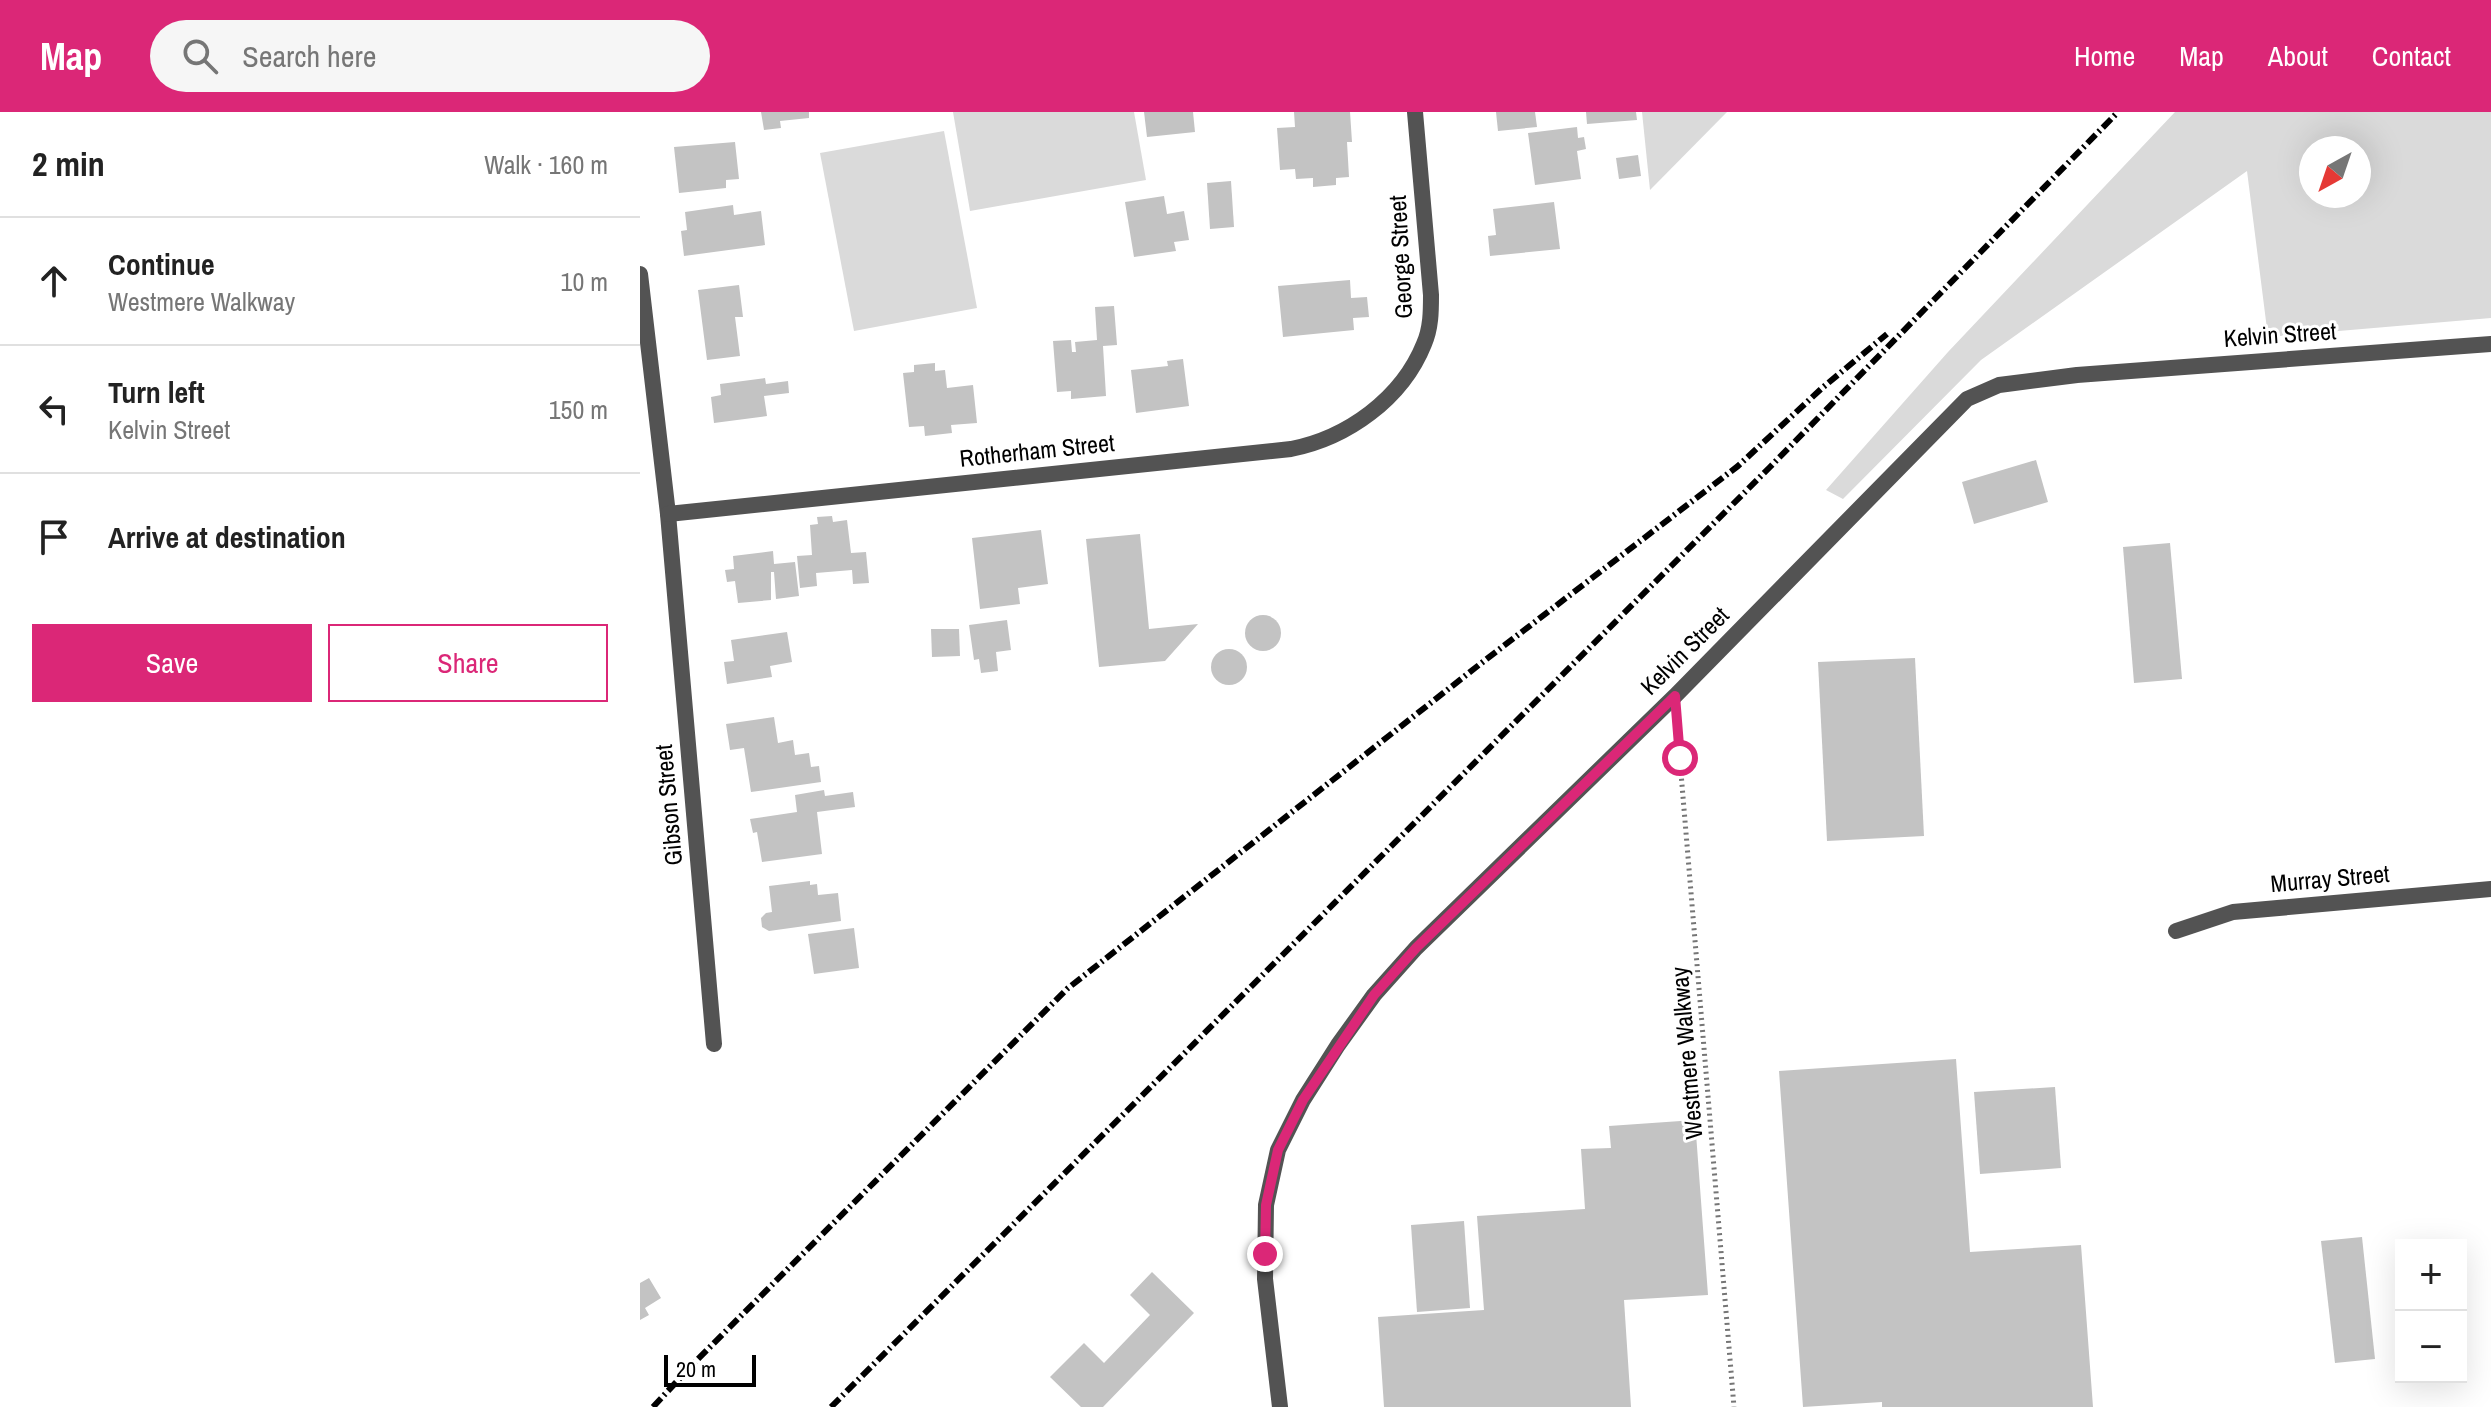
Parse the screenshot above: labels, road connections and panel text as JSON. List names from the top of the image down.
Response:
{
  "streets": {
    "street": [
      "George Street",
      "Kelvin Street",
      "Rotherham Street",
      "Gibson Street",
      "Murray Street"
    ],
    "path": ["Westmere Walkway"]
  },
  "crossings": [
    ["George Street", "Rotherham Street"],
    ["Kelvin Street", "Westmere Walkway"],
    ["Rotherham Street", "Gibson Street"]
  ],
  "scale_bar": "20 m",
  "north": "bottom left",
  "page": {
    "header": "Map",
    "search": "Search here",
    "nav": [
      "Home",
      "Map",
      "About",
      "Contact"
    ],
    "heading": ["2 min", "Walk · 160 m"],
    "list": [
      ["Continue", "Westmere Walkway", "10 m"],
      ["Turn left", "Kelvin Street", "150 m"],
      "Arrive at destination"
    ],
    "buttons": ["Save", "Share"],
    "map_buttons": ["+", "−"],
    "scale": "20 m"
  }
}
